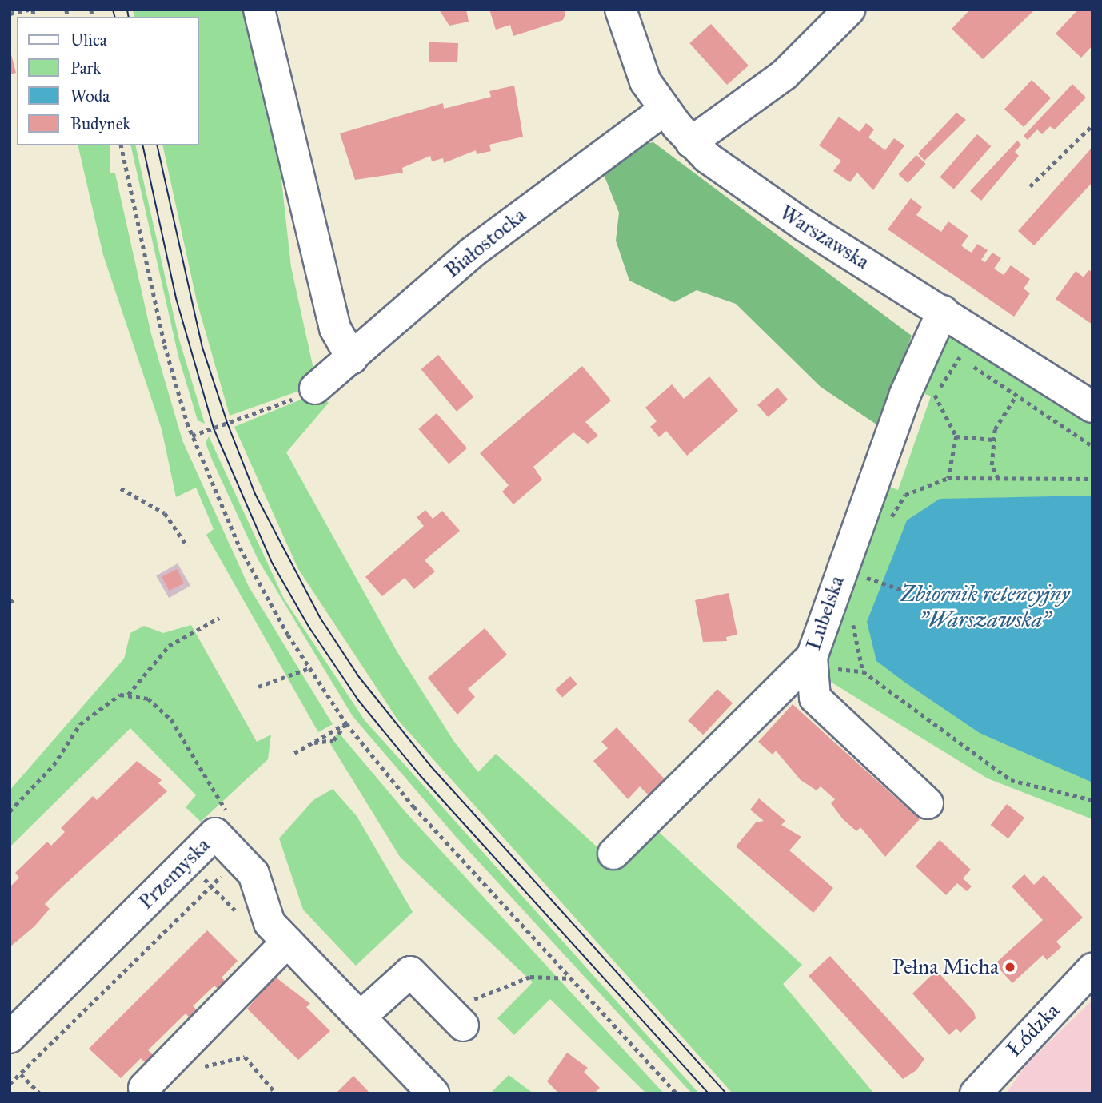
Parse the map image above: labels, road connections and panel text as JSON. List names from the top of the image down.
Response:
{
  "streets": {
    "street": [
      "Warszawska",
      "Białostocka",
      "Lubelska",
      "Przemyska",
      "Łódzka"
    ]
  },
  "crossings": [
    ["Warszawska", "Białostocka"],
    ["Warszawska", "Lubelska"]
  ],
  "water": ["Zbiornik retencyjny \"Warszawska\""],
  "places": ["Pełna Micha"],
  "legend": [
    "Ulica",
    "Park",
    "Woda",
    "Budynek"
  ]
}
